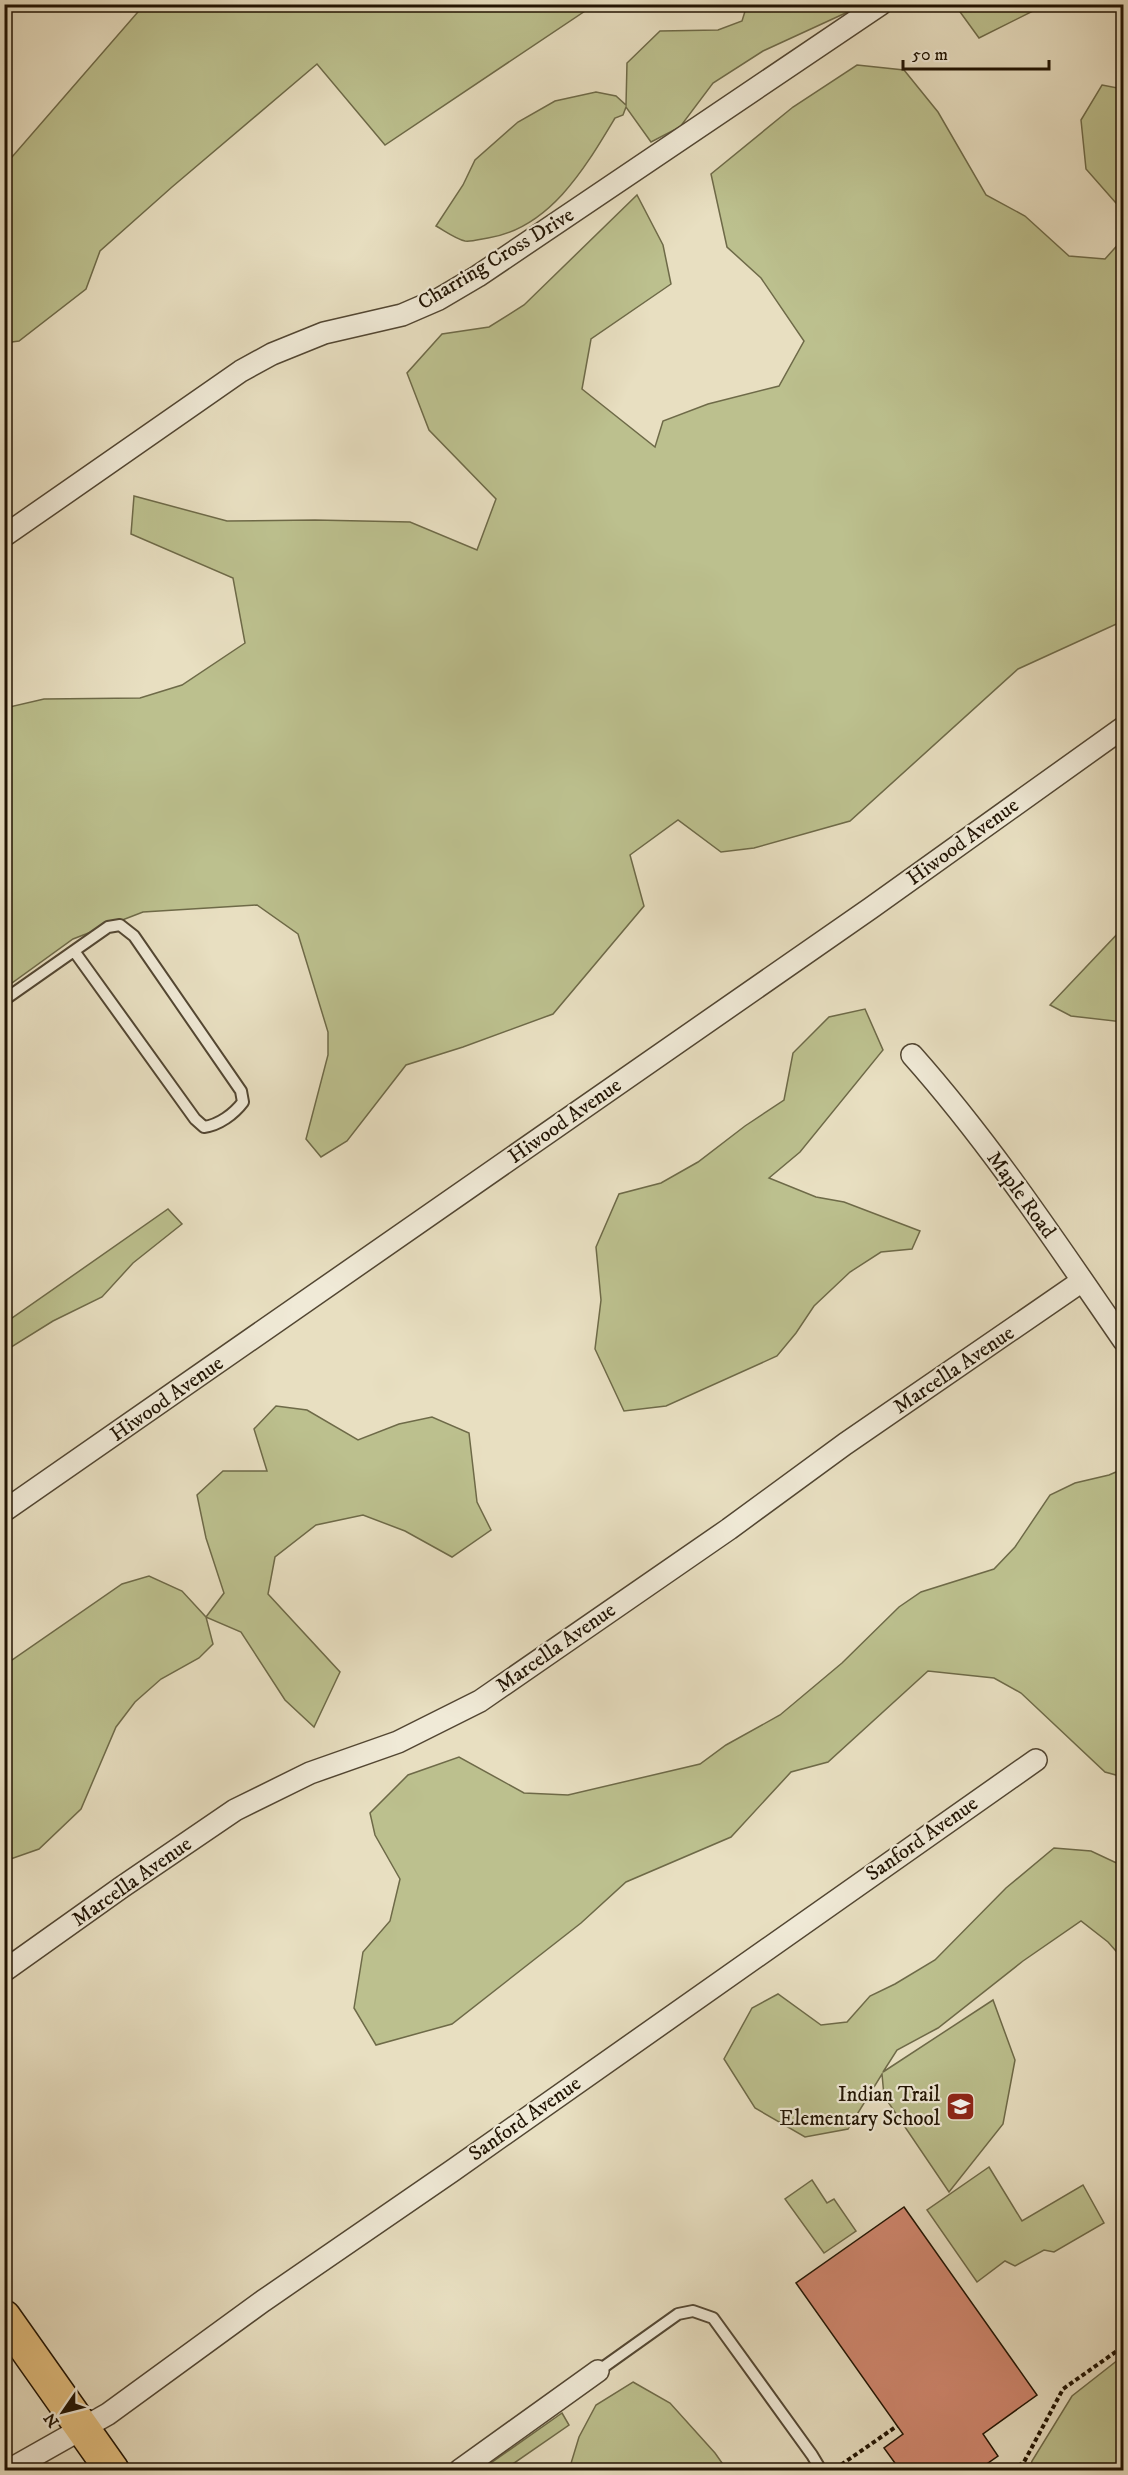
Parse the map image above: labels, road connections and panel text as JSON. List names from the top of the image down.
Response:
{
  "streets": {
    "street": [
      "Charring Cross Drive",
      "Hiwood Avenue",
      "Maple Road",
      "Marcella Avenue",
      "Sanford Avenue"
    ]
  },
  "crossings": [
    ["Maple Road", "Marcella Avenue"]
  ],
  "places": {
    "school or university": ["Indian Trail Elementary School"]
  },
  "scale_bar": "50 m",
  "north": "bottom left"
}
